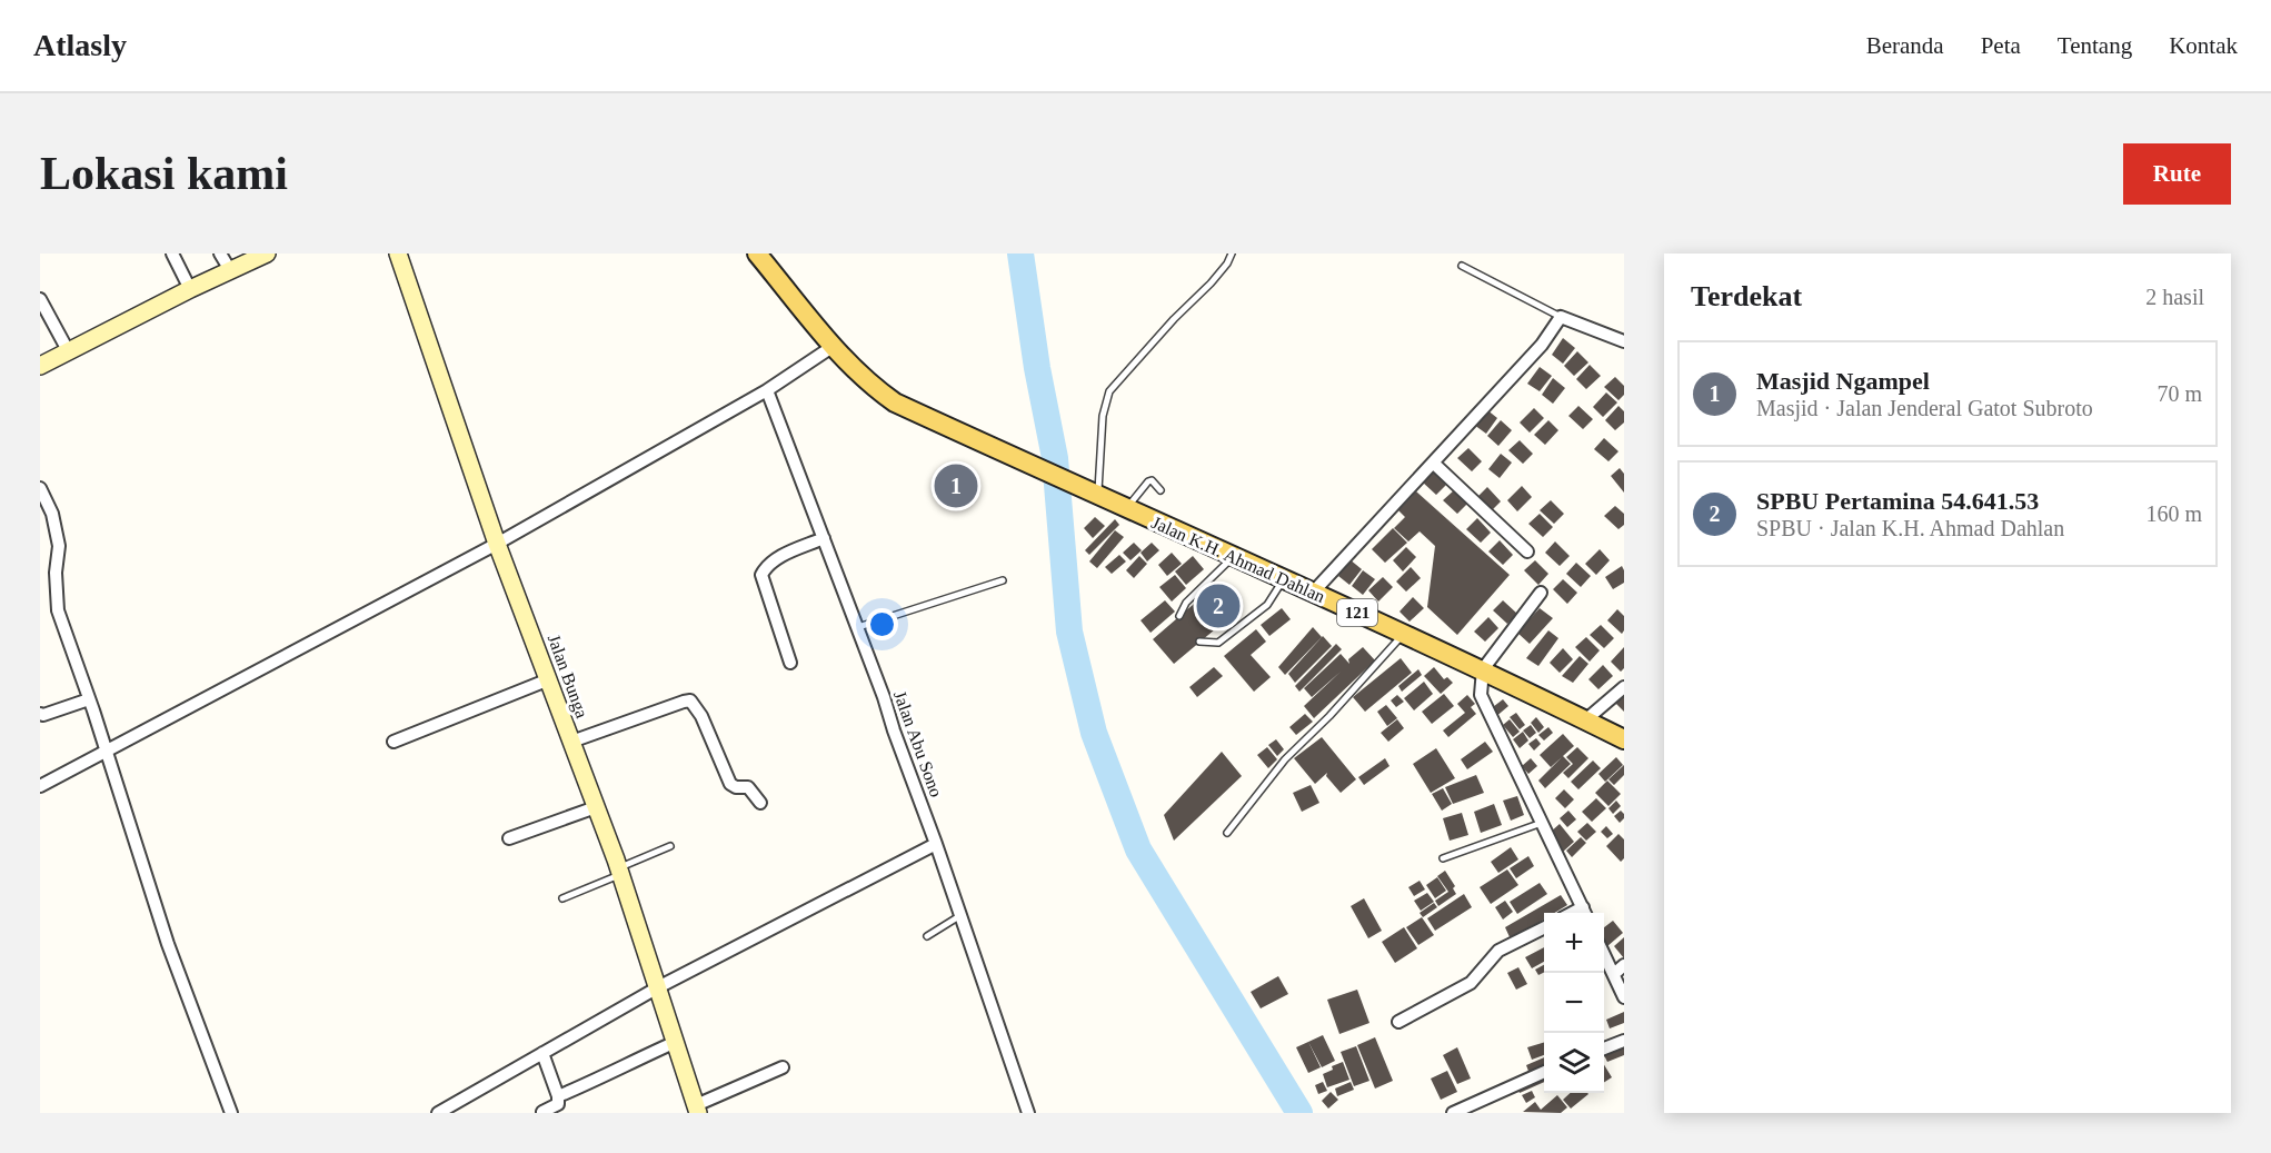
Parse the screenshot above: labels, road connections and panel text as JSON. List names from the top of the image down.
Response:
{
  "streets": {
    "main road": ["Jalan K.H. Ahmad Dahlan", "121"],
    "street": ["Jalan Bunga", "Jalan Abu Sono"]
  },
  "crossings": [
    ["Jalan K.H. Ahmad Dahlan", "121"]
  ],
  "page": {
    "header": "Atlasly",
    "nav": [
      "Beranda",
      "Peta",
      "Tentang",
      "Kontak"
    ],
    "buttons": "Rute",
    "title": "Lokasi kami",
    "heading": ["Terdekat", "2 hasil"],
    "list": [
      {
        "mark": "1",
        "name": "Masjid Ngampel",
        "note": "Masjid · Jalan Jenderal Gatot Subroto",
        "value": "70 m"
      },
      {
        "mark": "2",
        "name": "SPBU Pertamina 54.641.53",
        "note": "SPBU · Jalan K.H. Ahmad Dahlan",
        "value": "160 m"
      }
    ],
    "pins": ["1", "2"],
    "map_buttons": ["+", "−"]
  }
}
